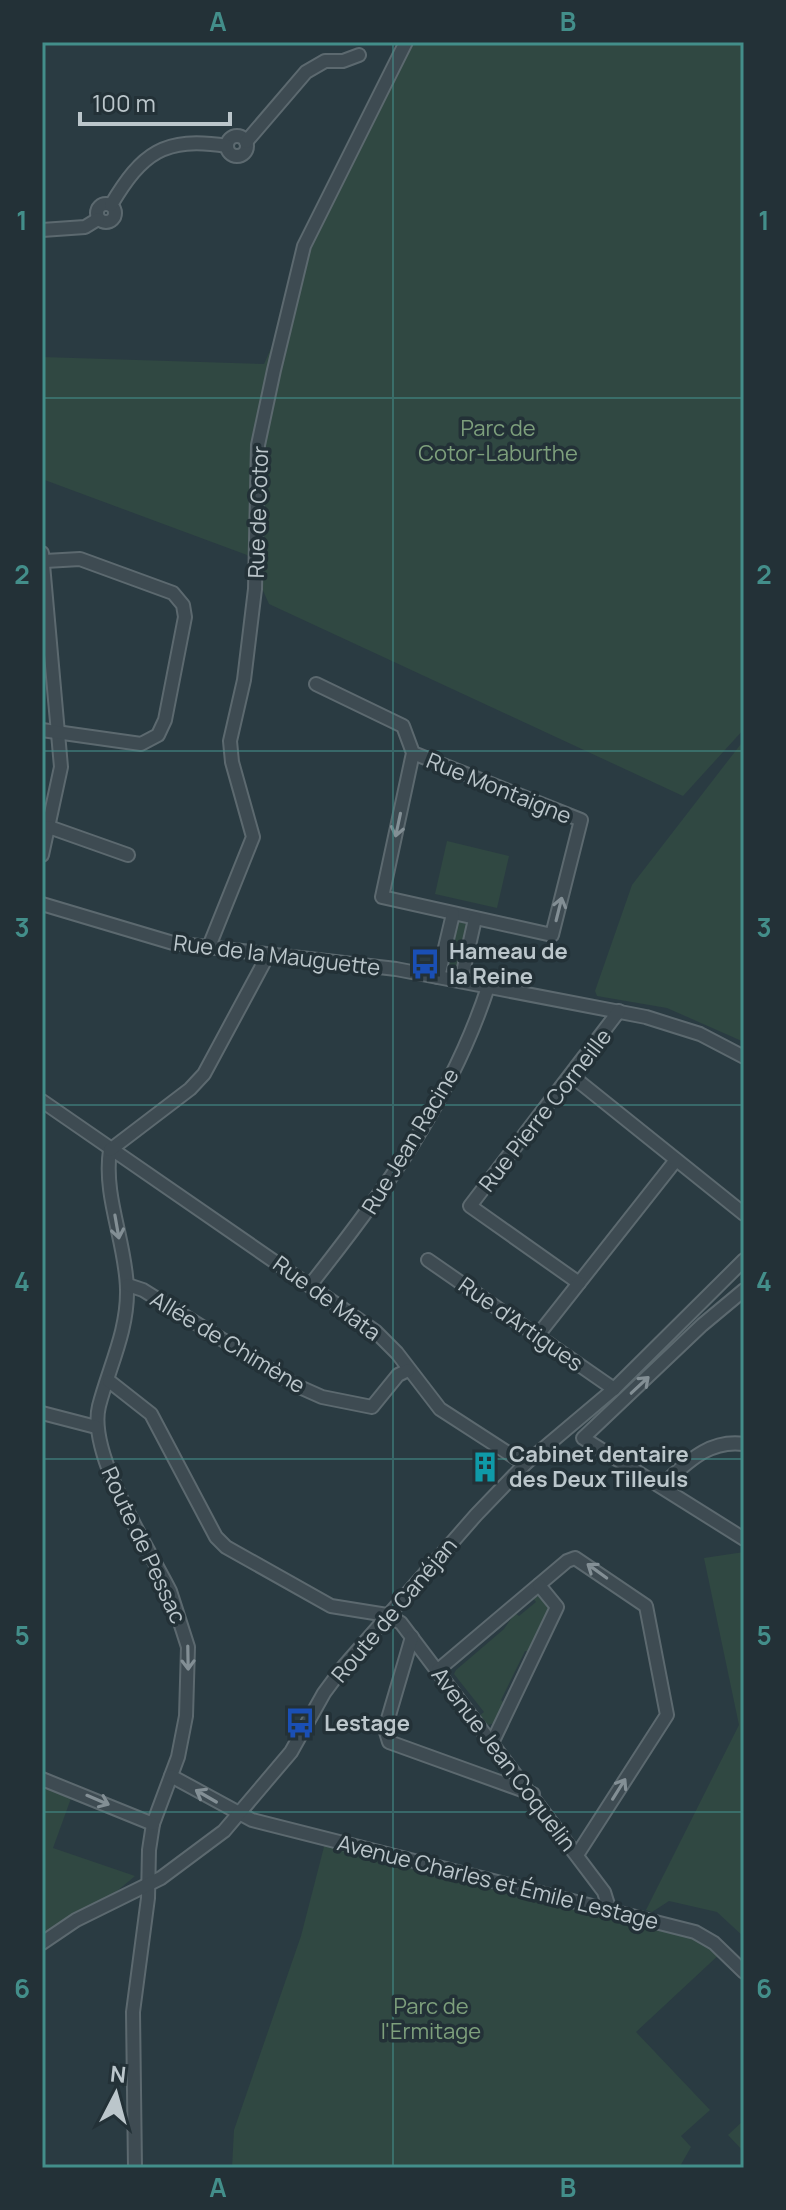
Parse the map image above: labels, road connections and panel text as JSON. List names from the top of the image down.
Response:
{
  "streets": {
    "street": [
      "Rue de Cotor",
      "Rue Montaigne",
      "Rue de la Mauguette",
      "Rue Pierre Corneille",
      "Rue Jean Racine",
      "Rue de Mata",
      "Rue d'Artigues",
      "Allée de Chimène",
      "Route de Pessac",
      "Route de Canéjan",
      "Avenue Jean Coquelin",
      "Avenue Charles et Émile Lestage"
    ]
  },
  "crossings": [
    ["Rue de Cotor", "Rue de la Mauguette"],
    ["Rue de la Mauguette", "Rue Pierre Corneille"],
    ["Rue de la Mauguette", "Rue Jean Racine"],
    ["Rue Jean Racine", "Rue de Mata"],
    ["Rue de Mata", "Allée de Chimène"],
    ["Rue de Mata", "Route de Pessac"],
    ["Rue de Mata", "Route de Canéjan"],
    ["Rue d'Artigues", "Route de Canéjan"],
    ["Allée de Chimène", "Route de Pessac"],
    ["Route de Pessac", "Route de Canéjan"],
    ["Route de Pessac", "Avenue Charles et Émile Lestage"],
    ["Route de Canéjan", "Avenue Jean Coquelin"],
    ["Route de Canéjan", "Avenue Charles et Émile Lestage"],
    ["Avenue Jean Coquelin", "Avenue Charles et Émile Lestage"]
  ],
  "one_way": ["Route de Pessac"],
  "parks": ["Parc de Cotor-Laburthe", "Parc de l'Ermitage"],
  "places": {
    "bus stop": ["Hameau de la Reine", "Lestage"],
    "building": ["Cabinet dentaire des Deux Tilleuls"]
  },
  "scale_bar": "100 m",
  "north": "top",
  "grid": {
    "columns": ["A", "B"],
    "rows": [
      "1",
      "2",
      "3",
      "4",
      "5",
      "6"
    ]
  }
}
